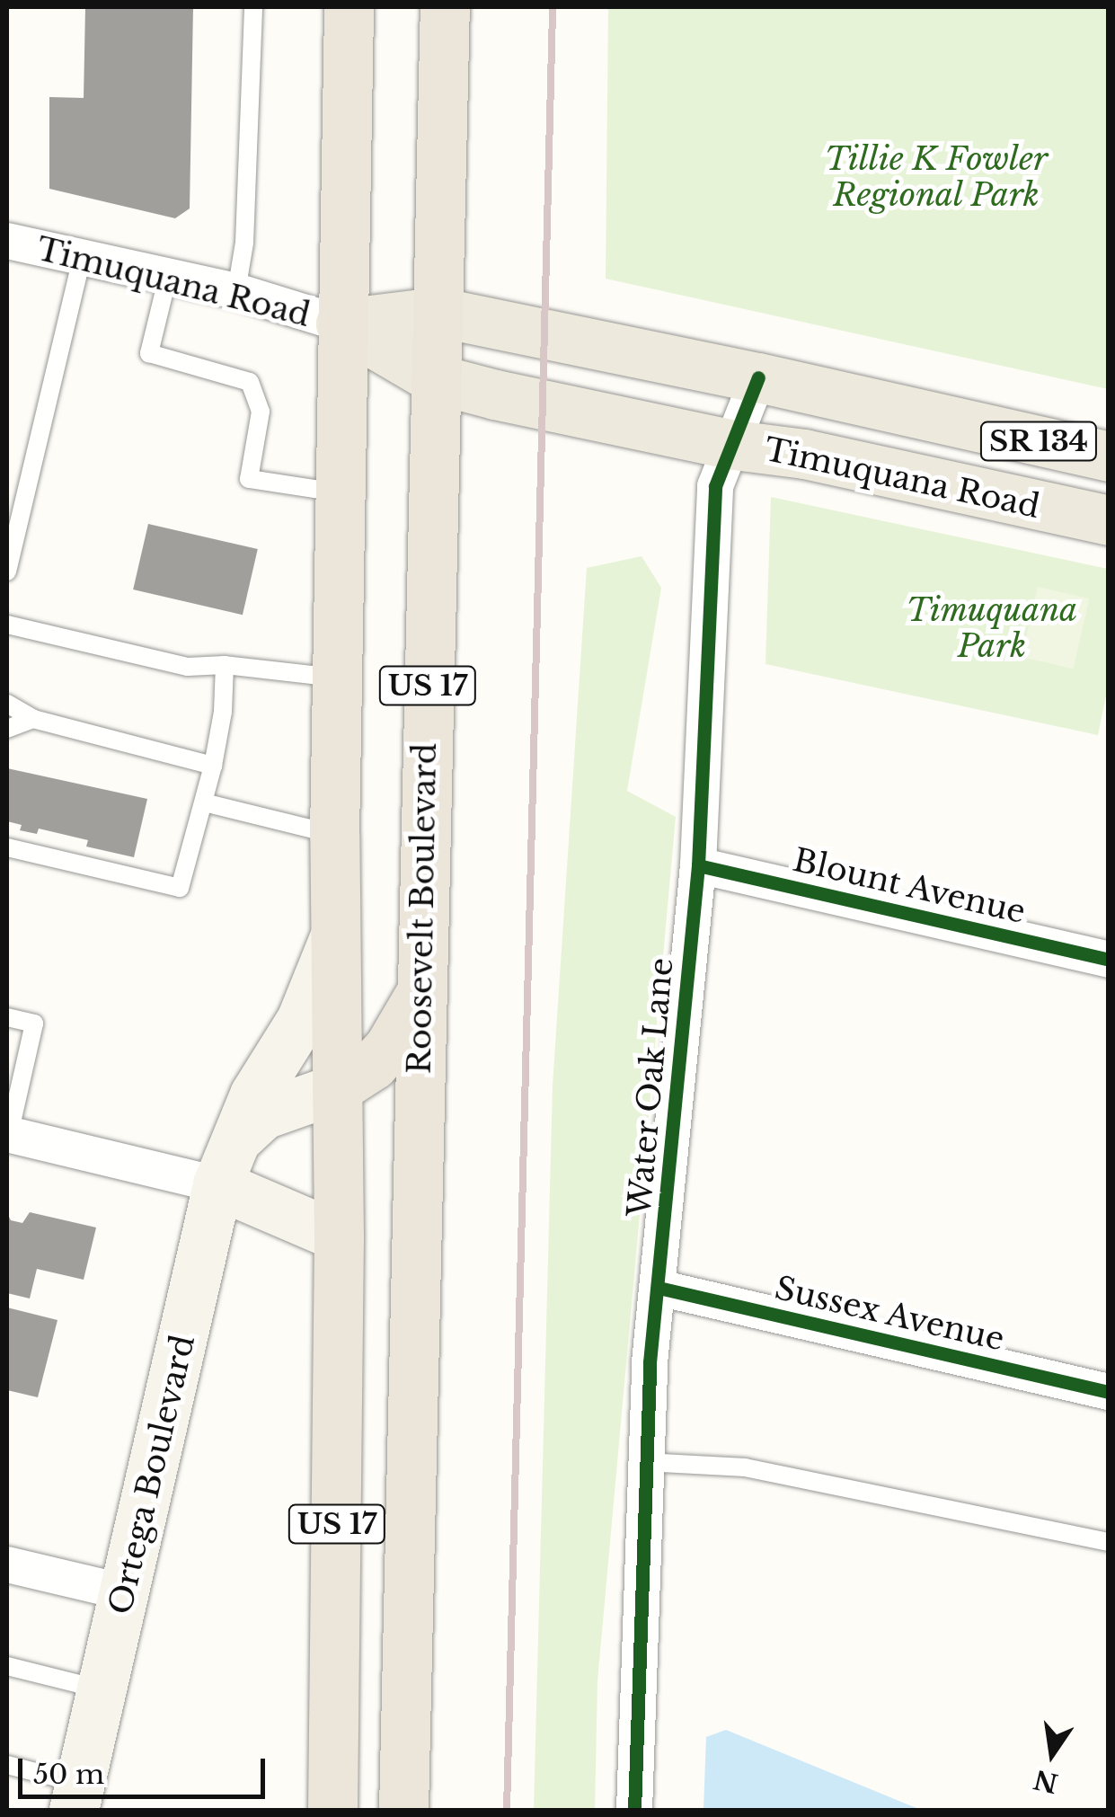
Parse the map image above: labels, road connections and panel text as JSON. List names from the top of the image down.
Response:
{
  "streets": {
    "highway": ["US 17", "Roosevelt Boulevard"],
    "main road": ["Timuquana Road", "SR 134", "Ortega Boulevard"],
    "street": ["Blount Avenue", "Water Oak Lane", "Sussex Avenue"]
  },
  "crossings": [
    ["Timuquana Road", "US 17"],
    ["Timuquana Road", "Roosevelt Boulevard"],
    ["Timuquana Road", "Water Oak Lane"],
    ["US 17", "Ortega Boulevard"],
    ["Blount Avenue", "Water Oak Lane"],
    ["Water Oak Lane", "Sussex Avenue"]
  ],
  "parks": ["Tillie K Fowler Regional Park", "Timuquana Park"],
  "scale_bar": "50 m",
  "north": "bottom"
}
